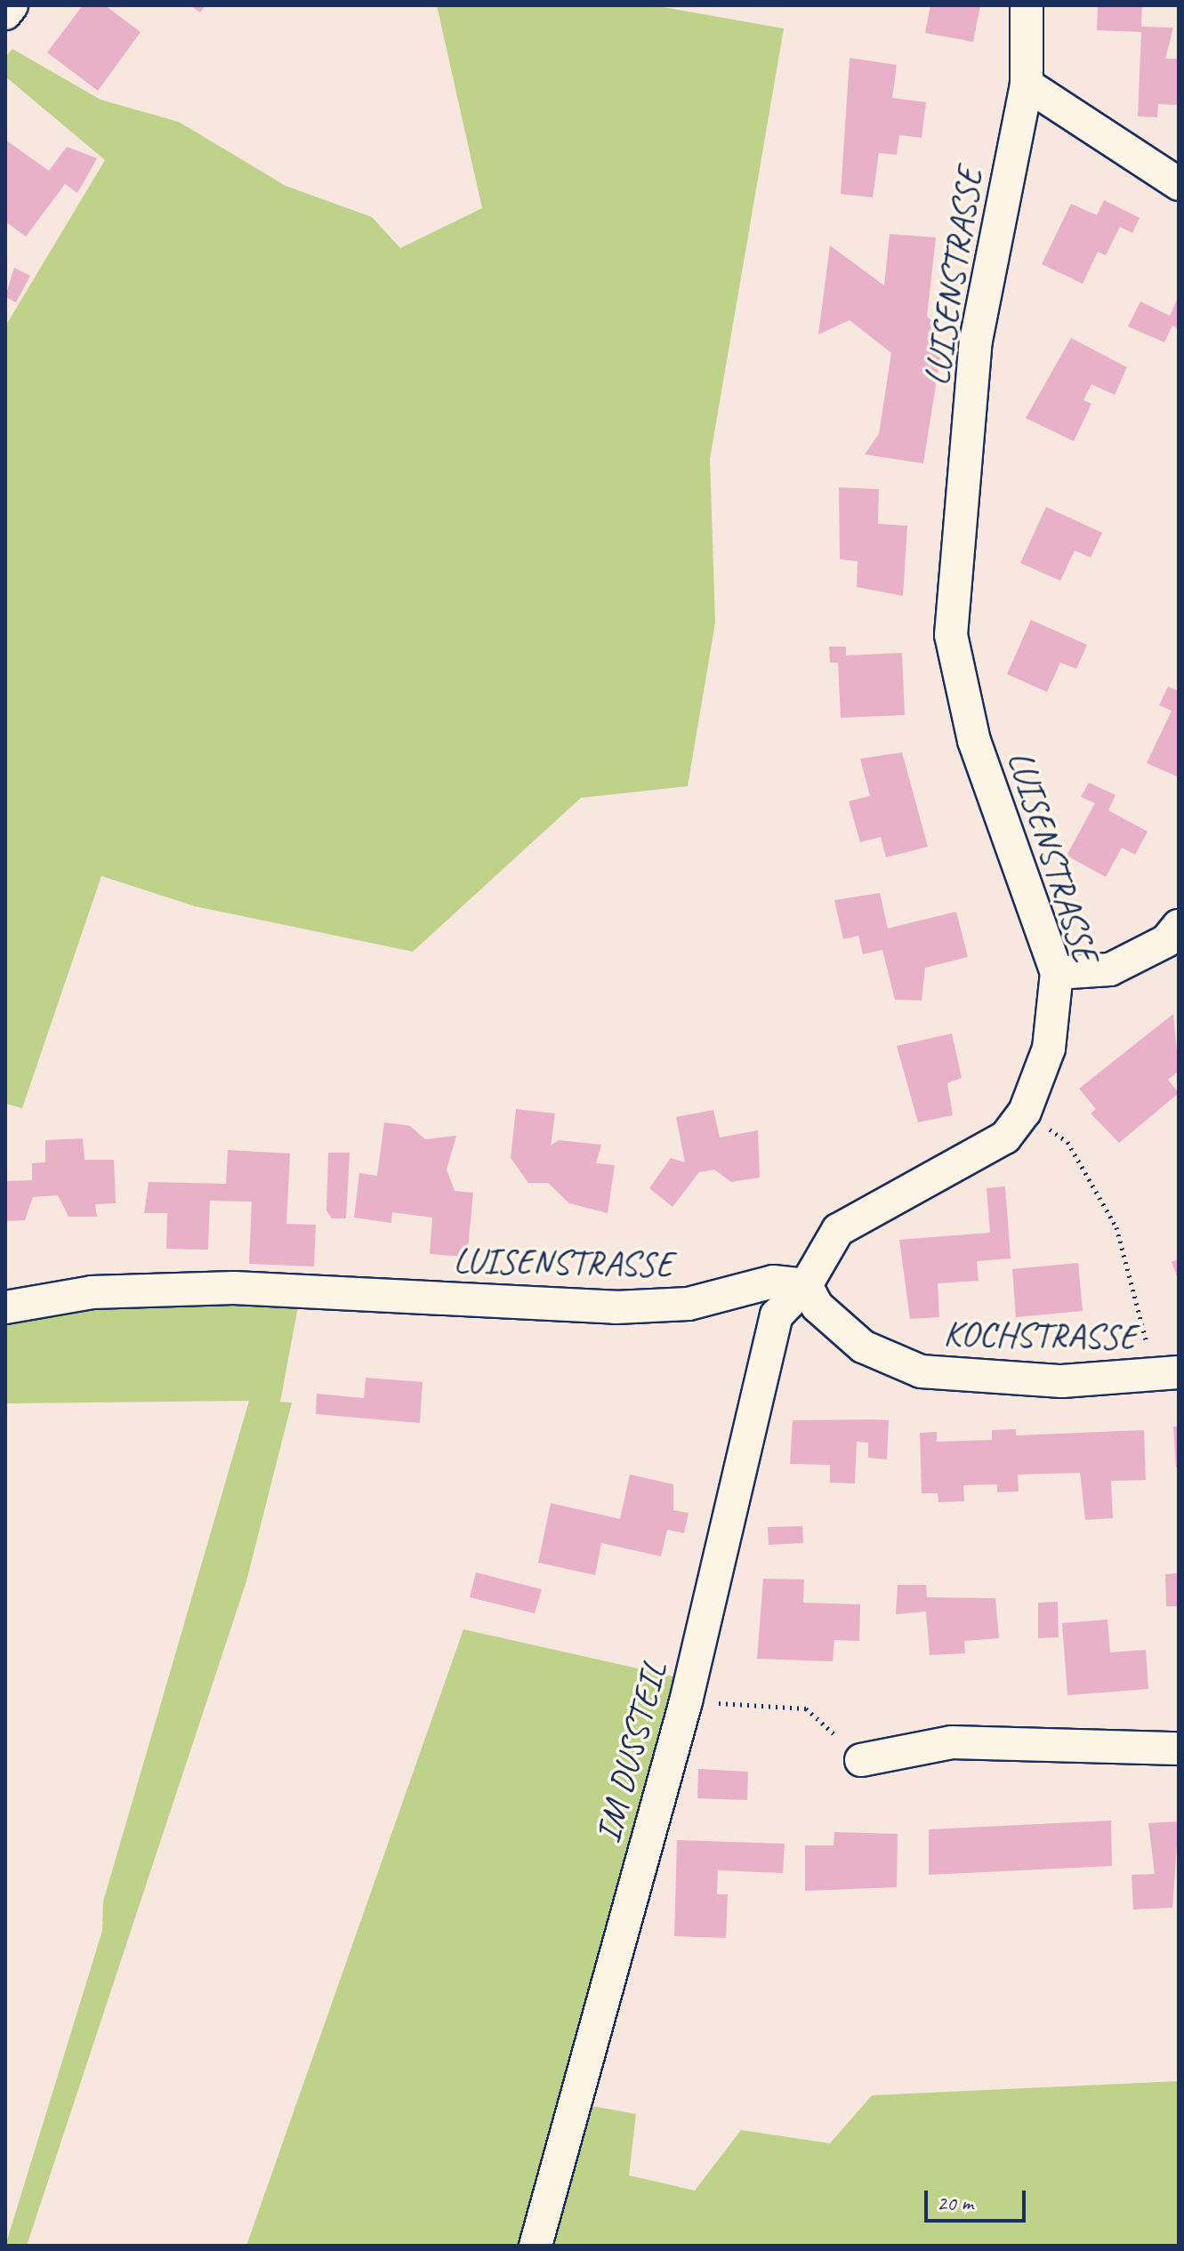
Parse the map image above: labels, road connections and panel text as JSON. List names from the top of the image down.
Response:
{
  "streets": {
    "street": ["LUISENSTRASSE", "KOCHSTRASSE", "IM DUSSTEIL"]
  },
  "crossings": [
    ["LUISENSTRASSE", "KOCHSTRASSE"],
    ["LUISENSTRASSE", "IM DUSSTEIL"],
    ["KOCHSTRASSE", "IM DUSSTEIL"]
  ],
  "scale_bar": "20 m"
}
